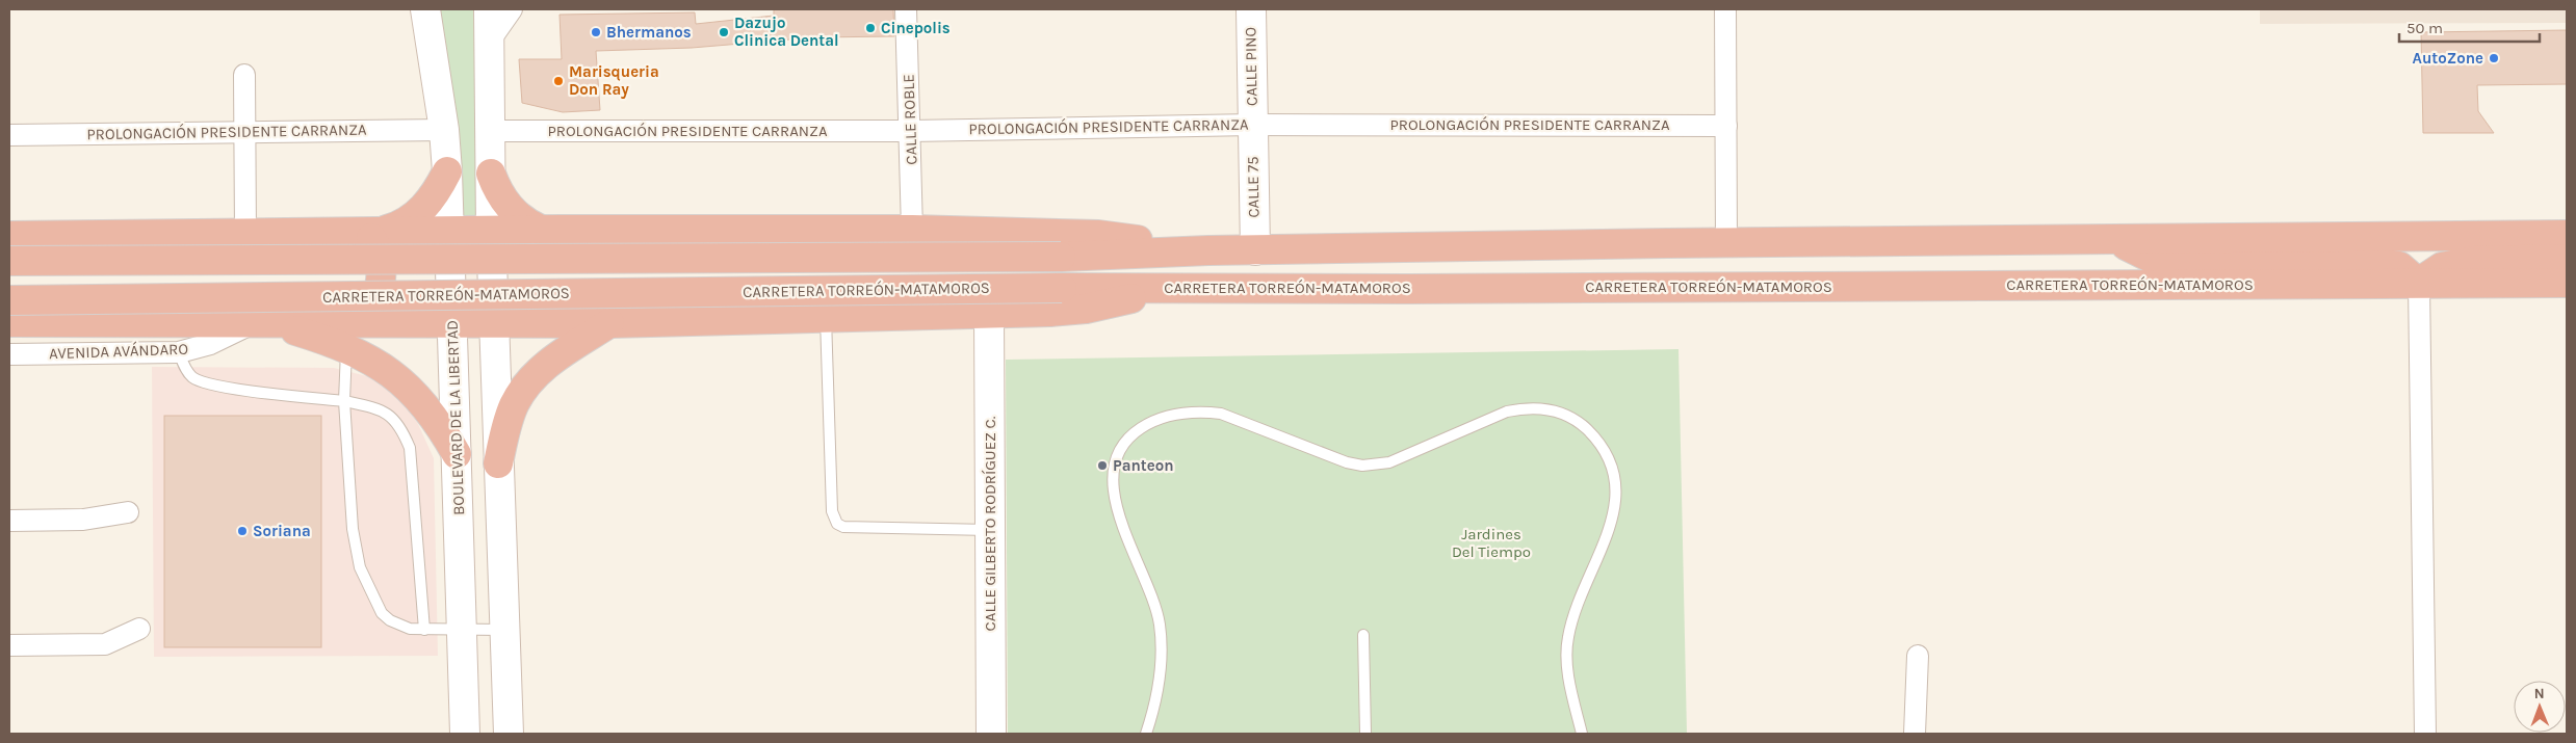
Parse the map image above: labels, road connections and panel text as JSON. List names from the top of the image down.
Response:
{
  "streets": {
    "highway": ["CARRETERA TORREÓN-MATAMOROS"],
    "street": [
      "CALLE PINO",
      "CALLE ROBLE",
      "PROLONGACIÓN PRESIDENTE CARRANZA",
      "CALLE 75",
      "AVENIDA AVÁNDARO",
      "BOULEVARD DE LA LIBERTAD",
      "CALLE GILBERTO RODRÍGUEZ C."
    ]
  },
  "crossings": [
    ["CALLE PINO", "PROLONGACIÓN PRESIDENTE CARRANZA"],
    ["CALLE PINO", "CALLE 75"],
    ["CALLE ROBLE", "PROLONGACIÓN PRESIDENTE CARRANZA"],
    ["PROLONGACIÓN PRESIDENTE CARRANZA", "CALLE 75"],
    ["PROLONGACIÓN PRESIDENTE CARRANZA", "BOULEVARD DE LA LIBERTAD"]
  ],
  "parks": ["Jardines Del Tiempo"],
  "places": [
    "Cinepolis",
    "Bhermanos",
    "Dazujo Clinica Dental",
    "AutoZone",
    "Marisqueria Don Ray",
    "Panteon",
    "Soriana"
  ],
  "scale_bar": "50 m",
  "north": "top"
}
